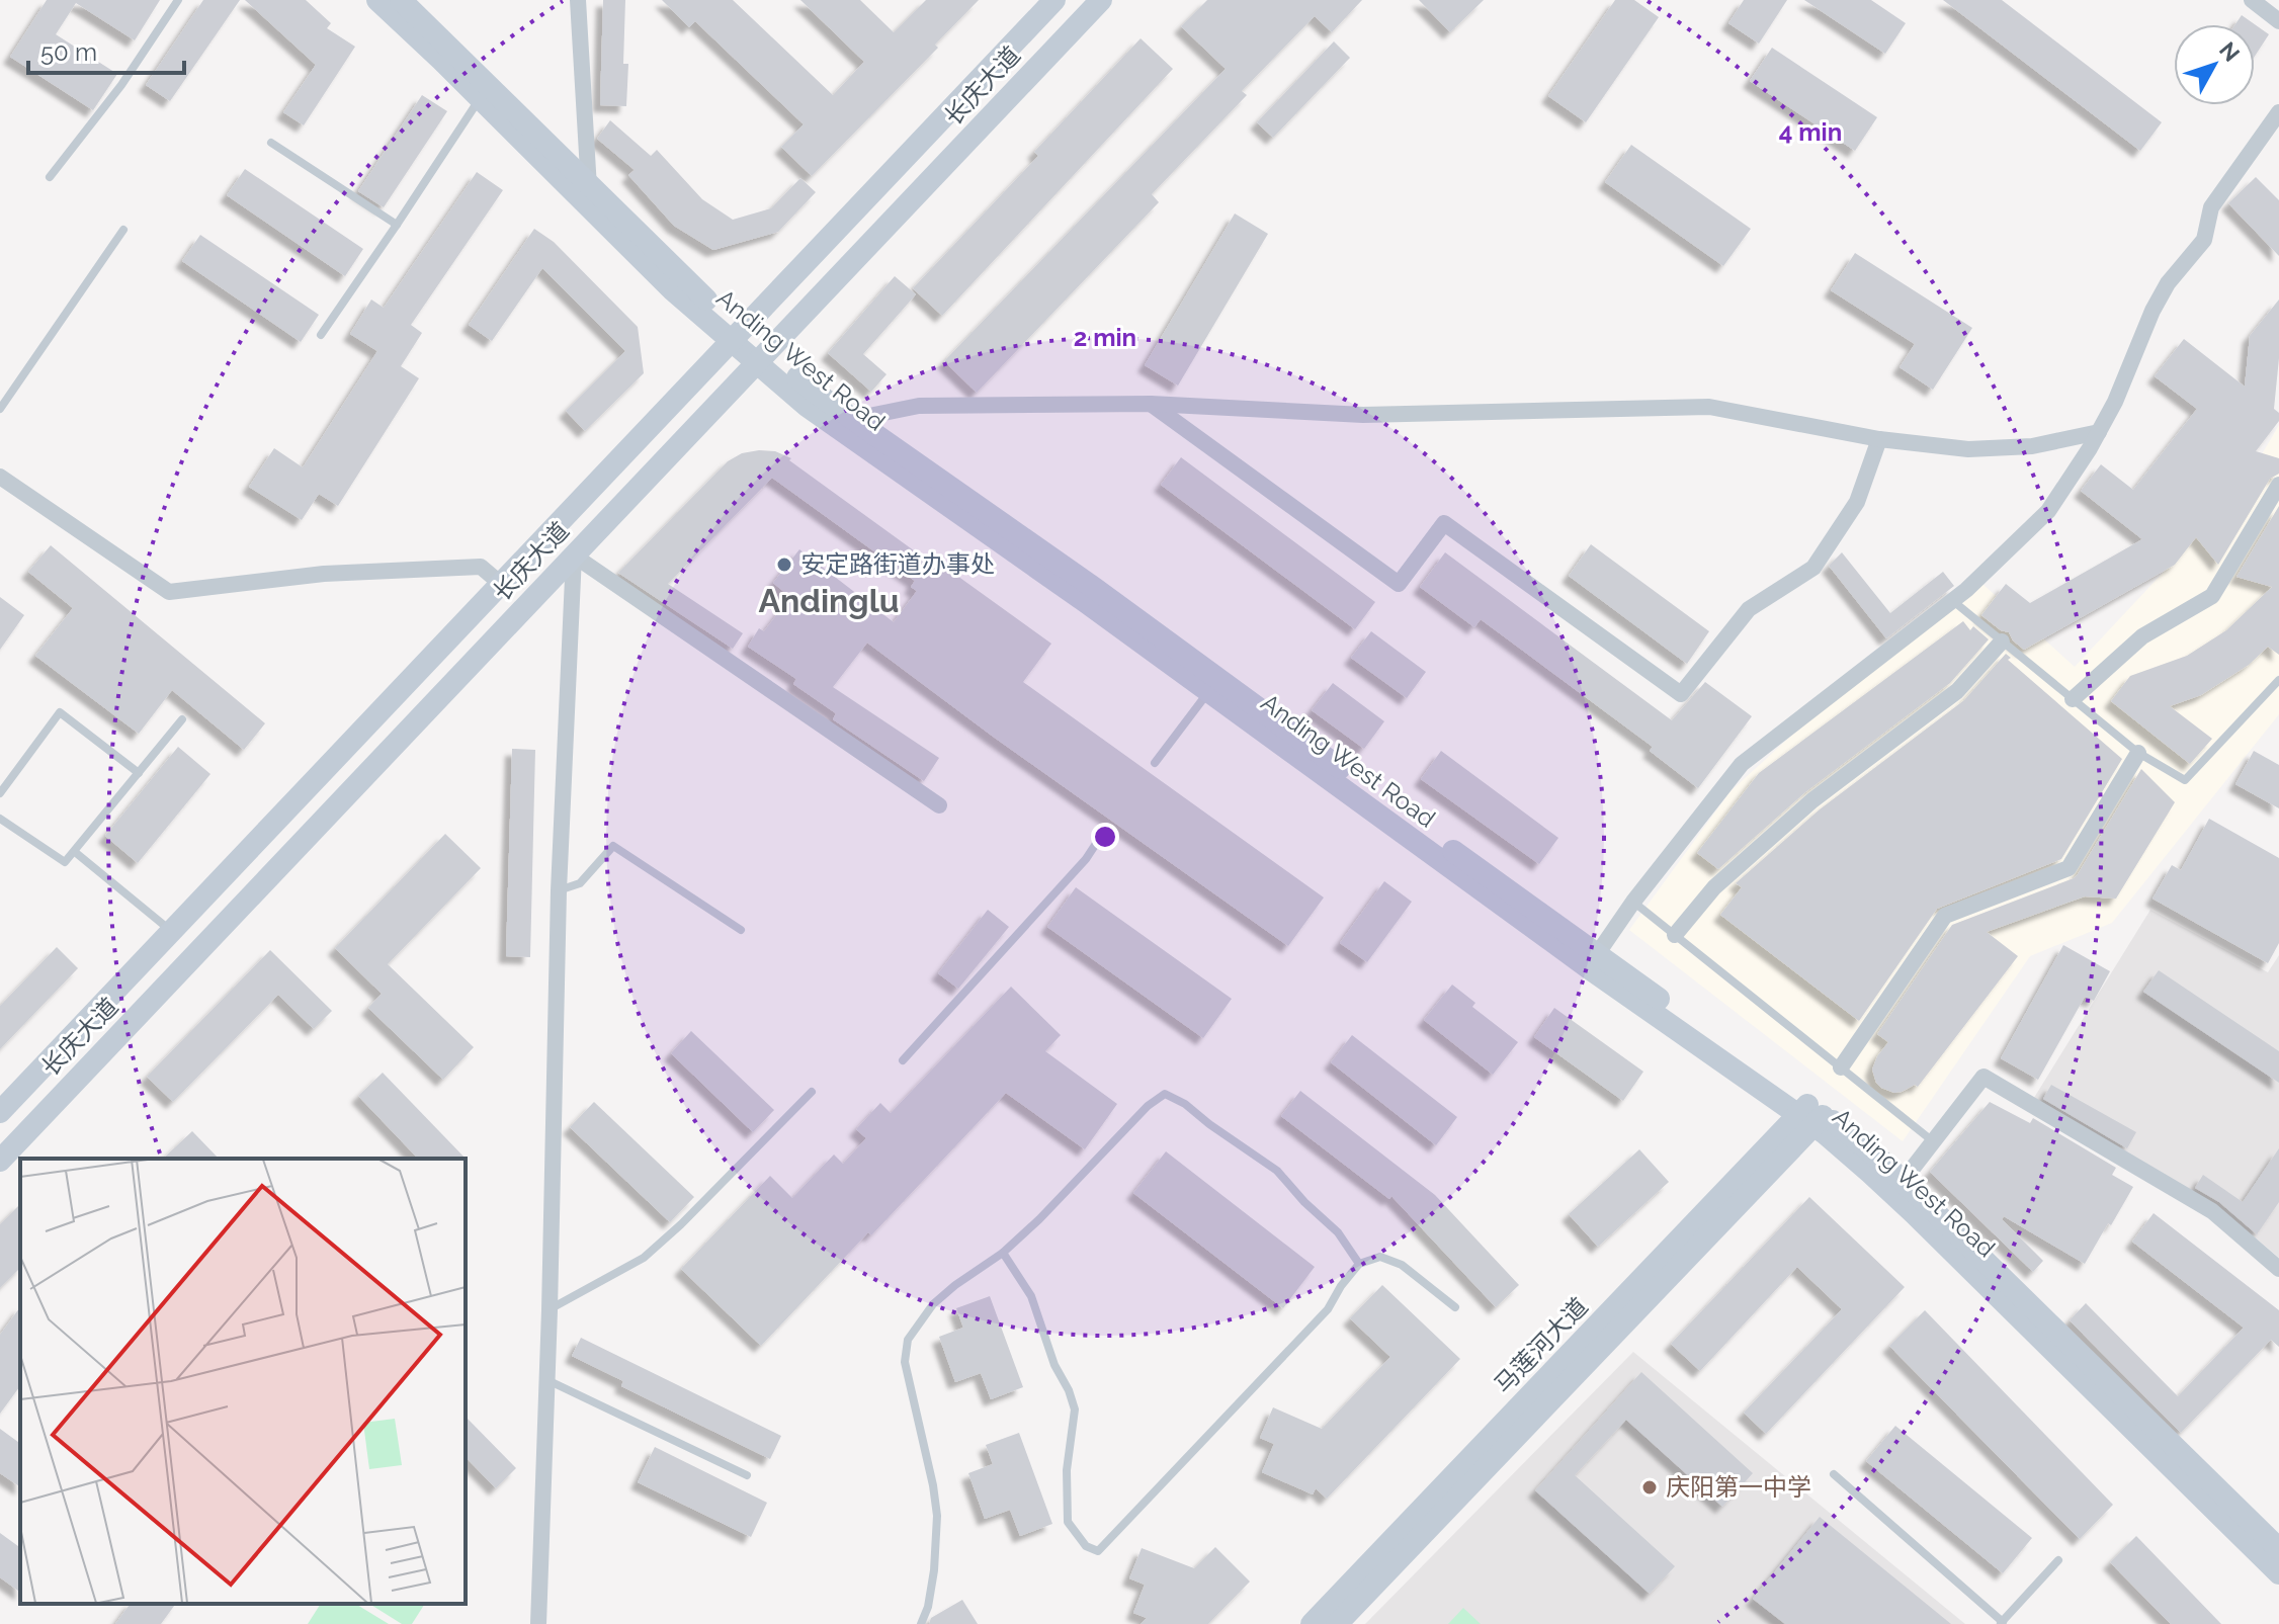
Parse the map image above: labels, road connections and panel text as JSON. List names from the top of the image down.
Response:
{
  "streets": {
    "street": ["长庆大道", "Anding West Road", "马莲河大道"]
  },
  "crossings": [
    ["长庆大道", "Anding West Road"],
    ["Anding West Road", "马莲河大道"]
  ],
  "districts": ["Andinglu"],
  "places": ["安定路街道办事处", "庆阳第一中学"],
  "scale_bar": "50 m",
  "north": "top right",
  "rings": ["4 min", "2 min"]
}
